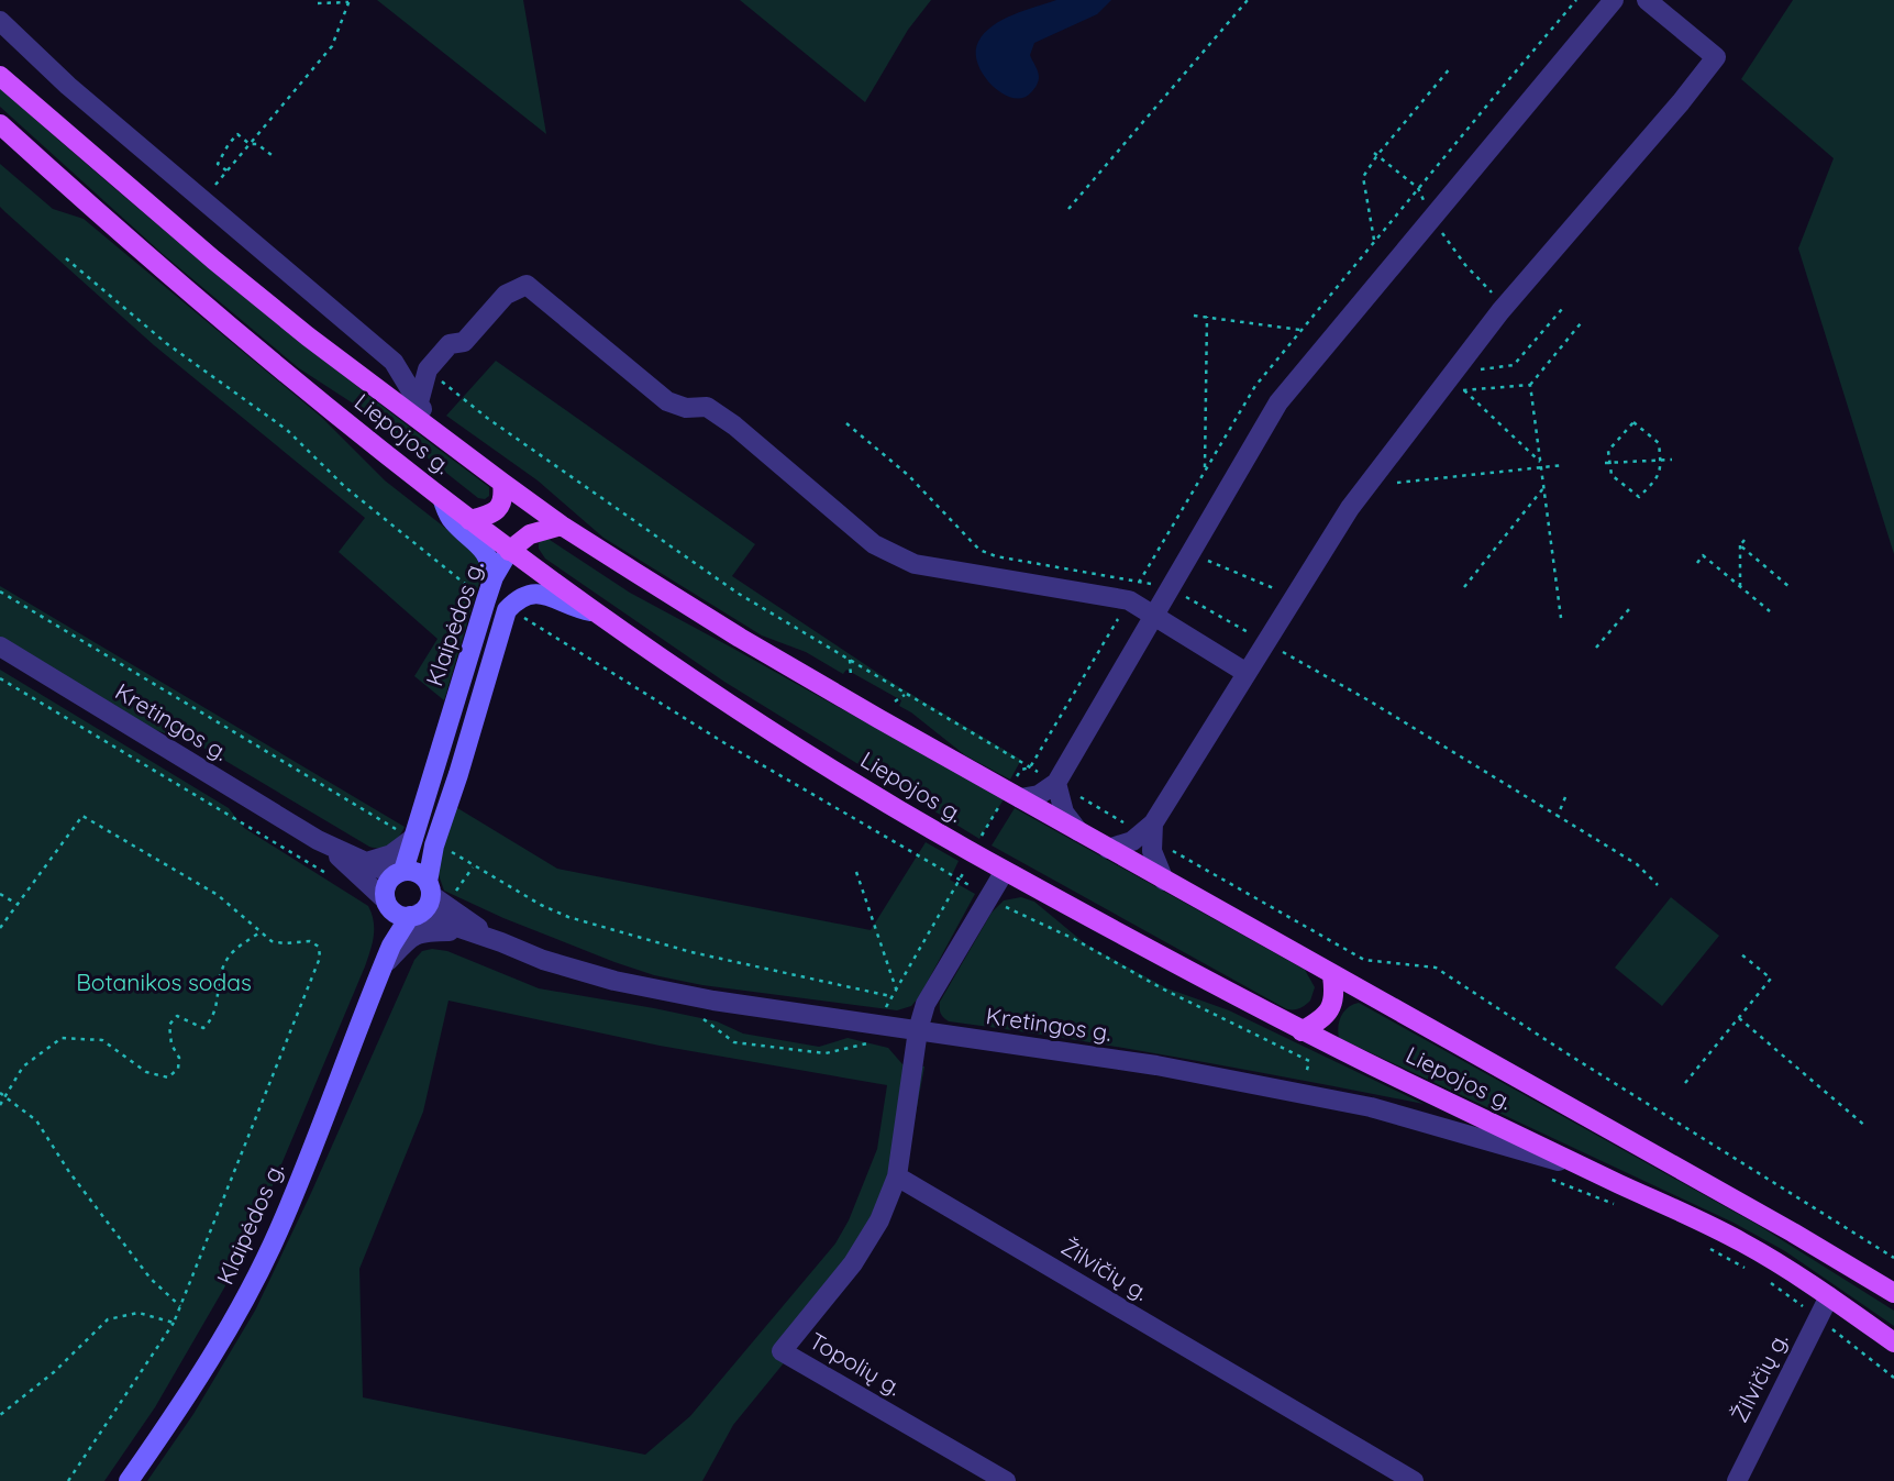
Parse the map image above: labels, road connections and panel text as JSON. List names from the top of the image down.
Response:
{
  "streets": {
    "main road": ["Liepojos g.", "Klaipėdos g."],
    "street": ["Kretingos g.", "Žilvičių g.", "Topolių g."]
  },
  "crossings": [
    ["Liepojos g.", "Klaipėdos g."],
    ["Liepojos g.", "Kretingos g."],
    ["Liepojos g.", "Žilvičių g."],
    ["Klaipėdos g.", "Kretingos g."],
    ["Žilvičių g.", "Topolių g."]
  ],
  "parks": ["Botanikos sodas"]
}
